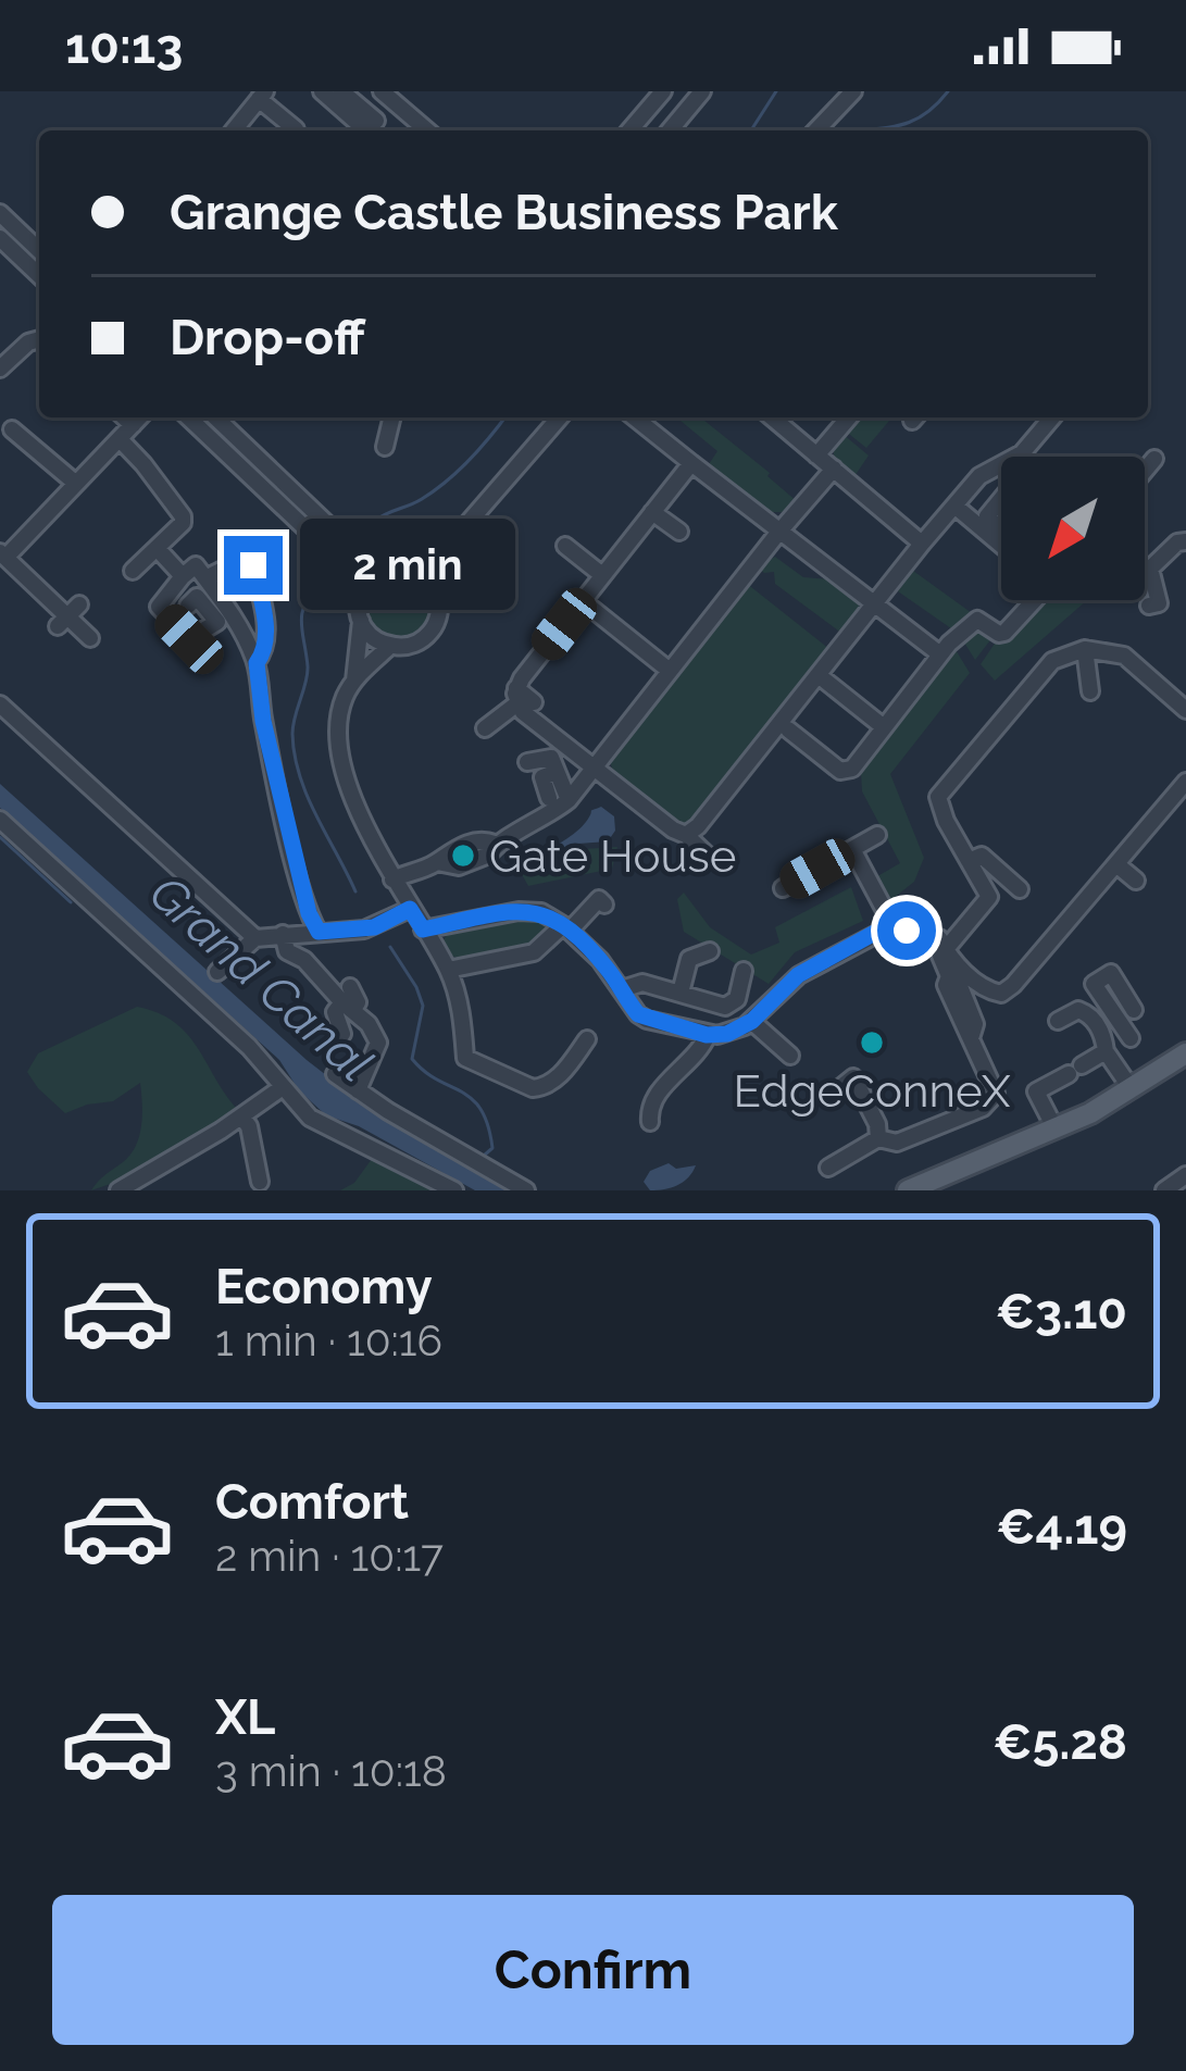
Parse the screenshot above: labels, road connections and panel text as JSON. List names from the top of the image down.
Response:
{
  "water": ["Grand Canal"],
  "places": ["Gate House", "EdgeConneX"],
  "north": "bottom left",
  "page": {
    "status": "10:13",
    "banner": ["Grange Castle Business Park", "Drop-off"],
    "bubble": "2 min",
    "list": [
      {
        "name": "Economy",
        "note": "1 min · 10:16",
        "value": "€3.10"
      },
      {
        "name": "Comfort",
        "note": "2 min · 10:17",
        "value": "€4.19"
      },
      {
        "name": "XL",
        "note": "3 min · 10:18",
        "value": "€5.28"
      }
    ],
    "buttons": "Confirm"
  }
}
